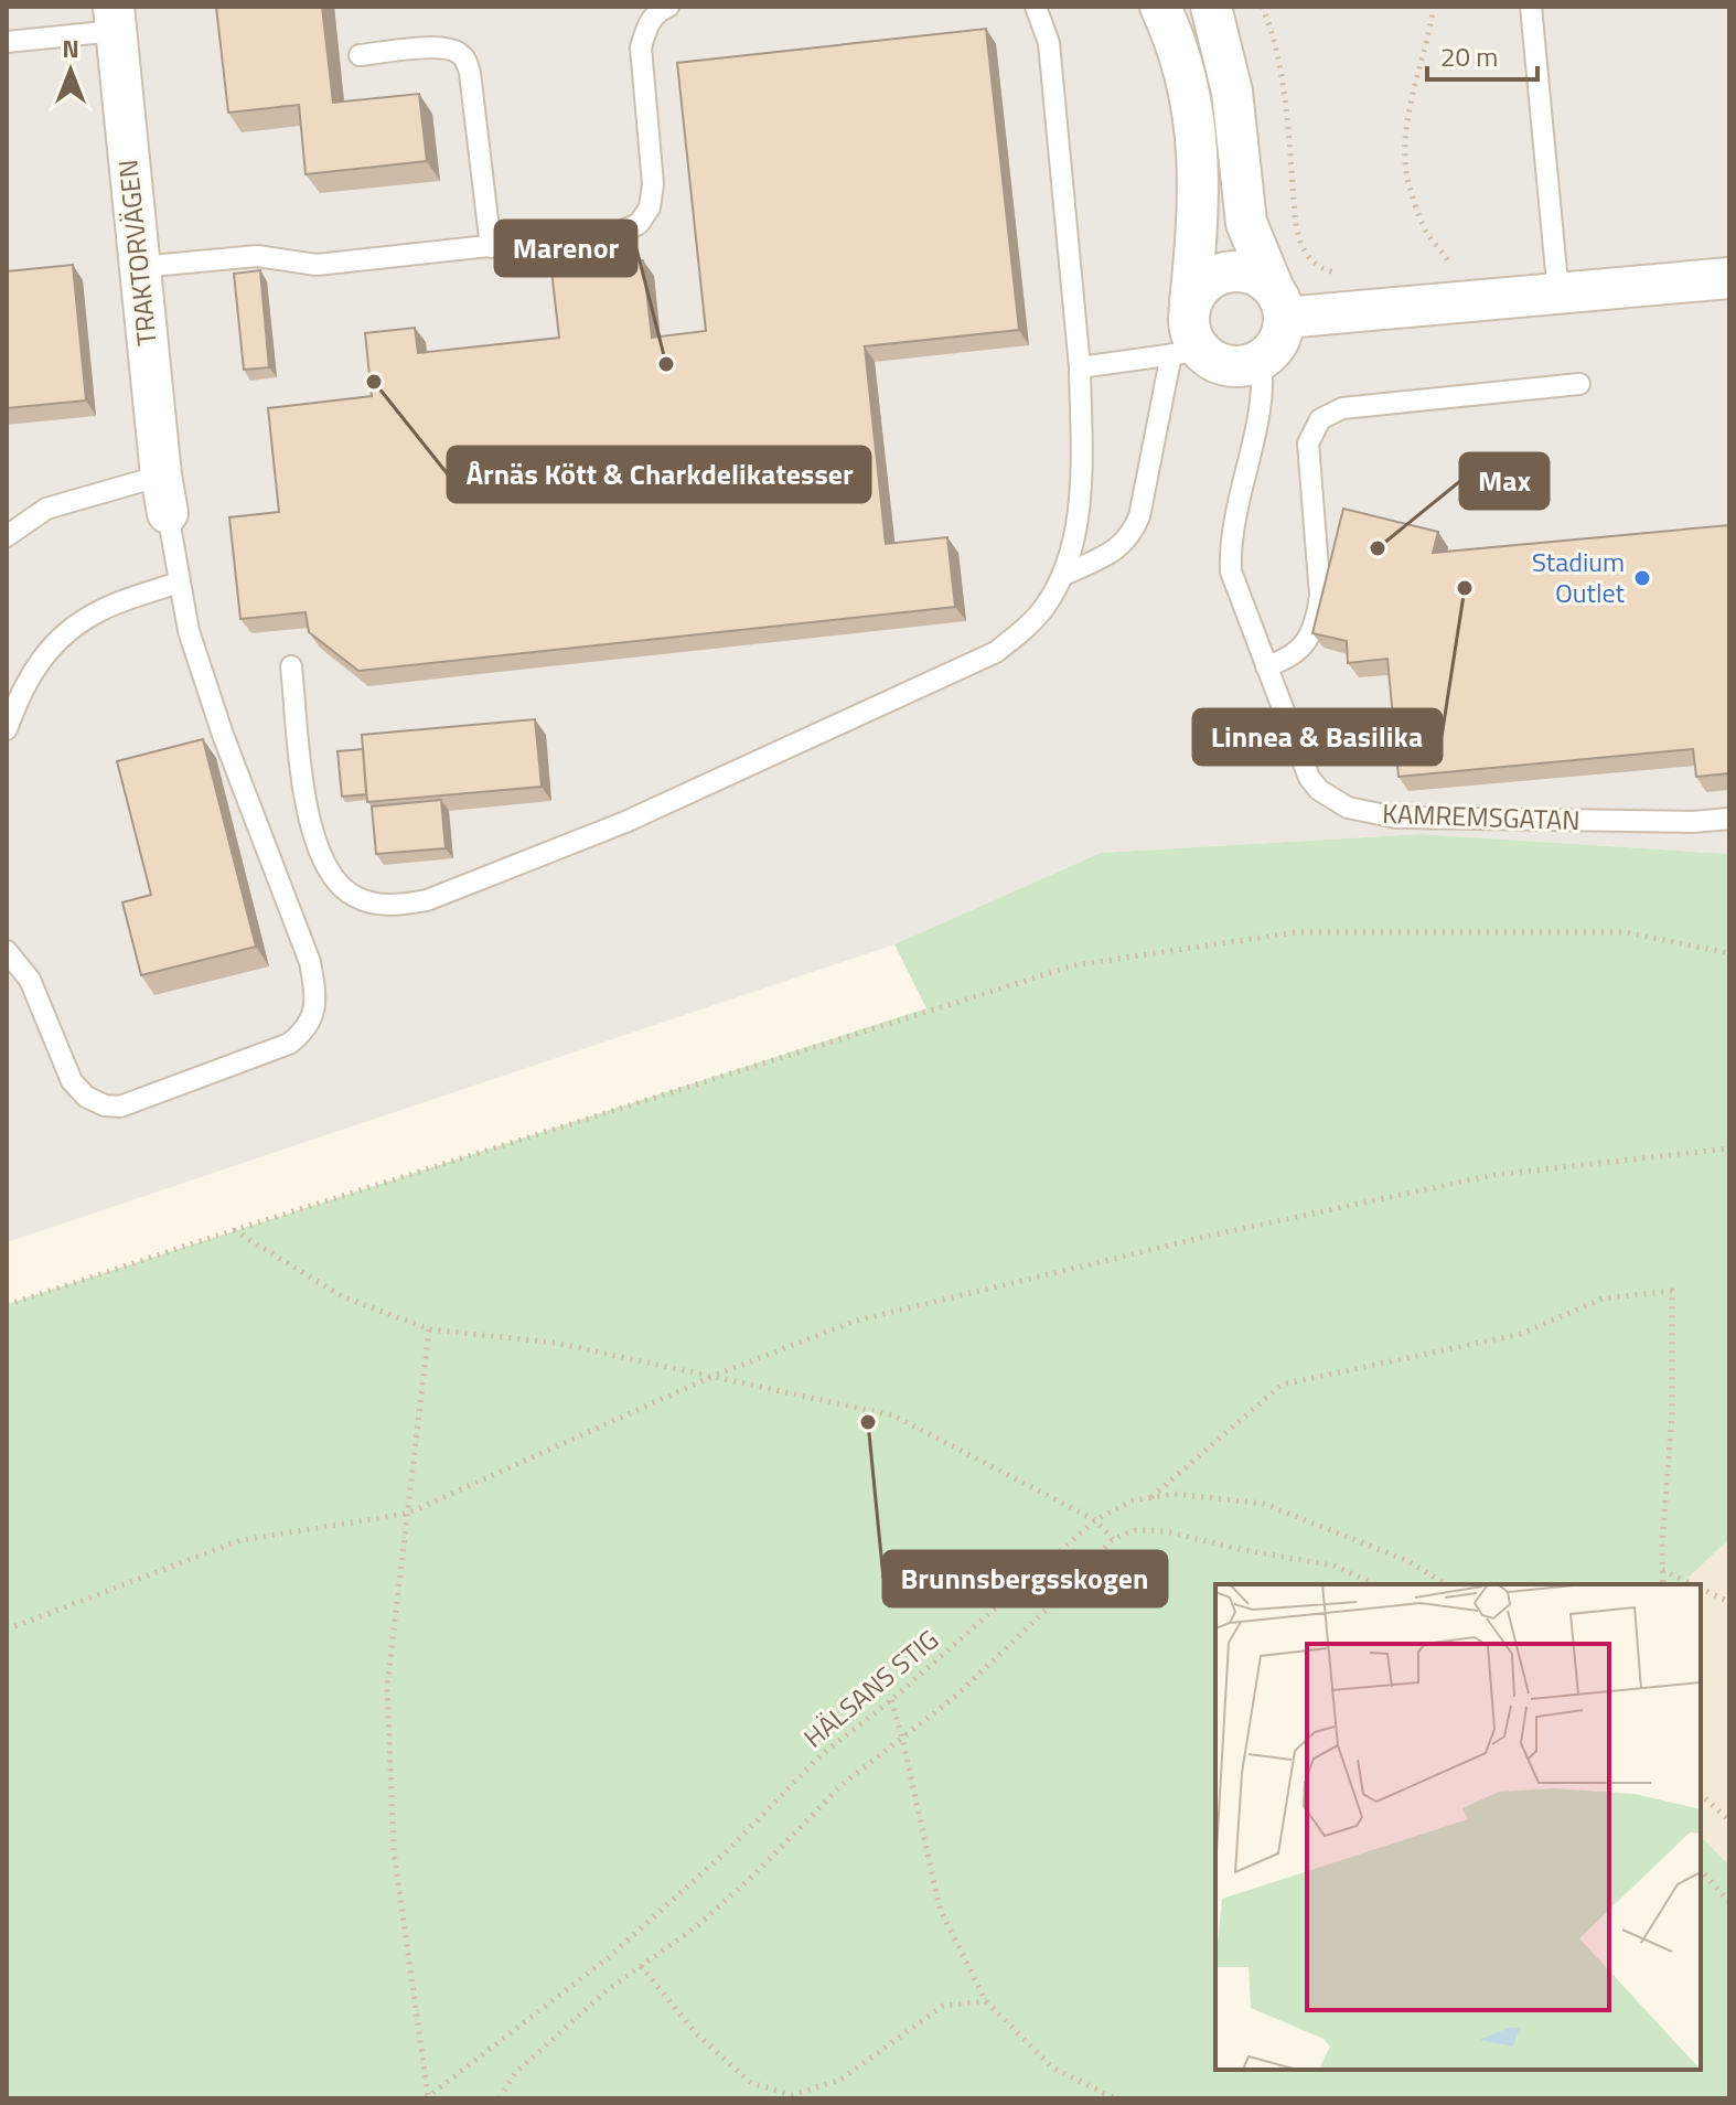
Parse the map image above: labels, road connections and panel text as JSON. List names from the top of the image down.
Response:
{
  "streets": {
    "street": ["TRAKTORVÄGEN"],
    "lane": ["KAMREMSGATAN"],
    "path": ["HÄLSANS STIG"]
  },
  "places": [
    "Marenor",
    "Årnäs Kött & Charkdelikatesser",
    "Max",
    "Stadium Outlet",
    "Linnea & Basilika",
    "Brunnsbergsskogen"
  ],
  "scale_bar": "20 m",
  "north": "top"
}
